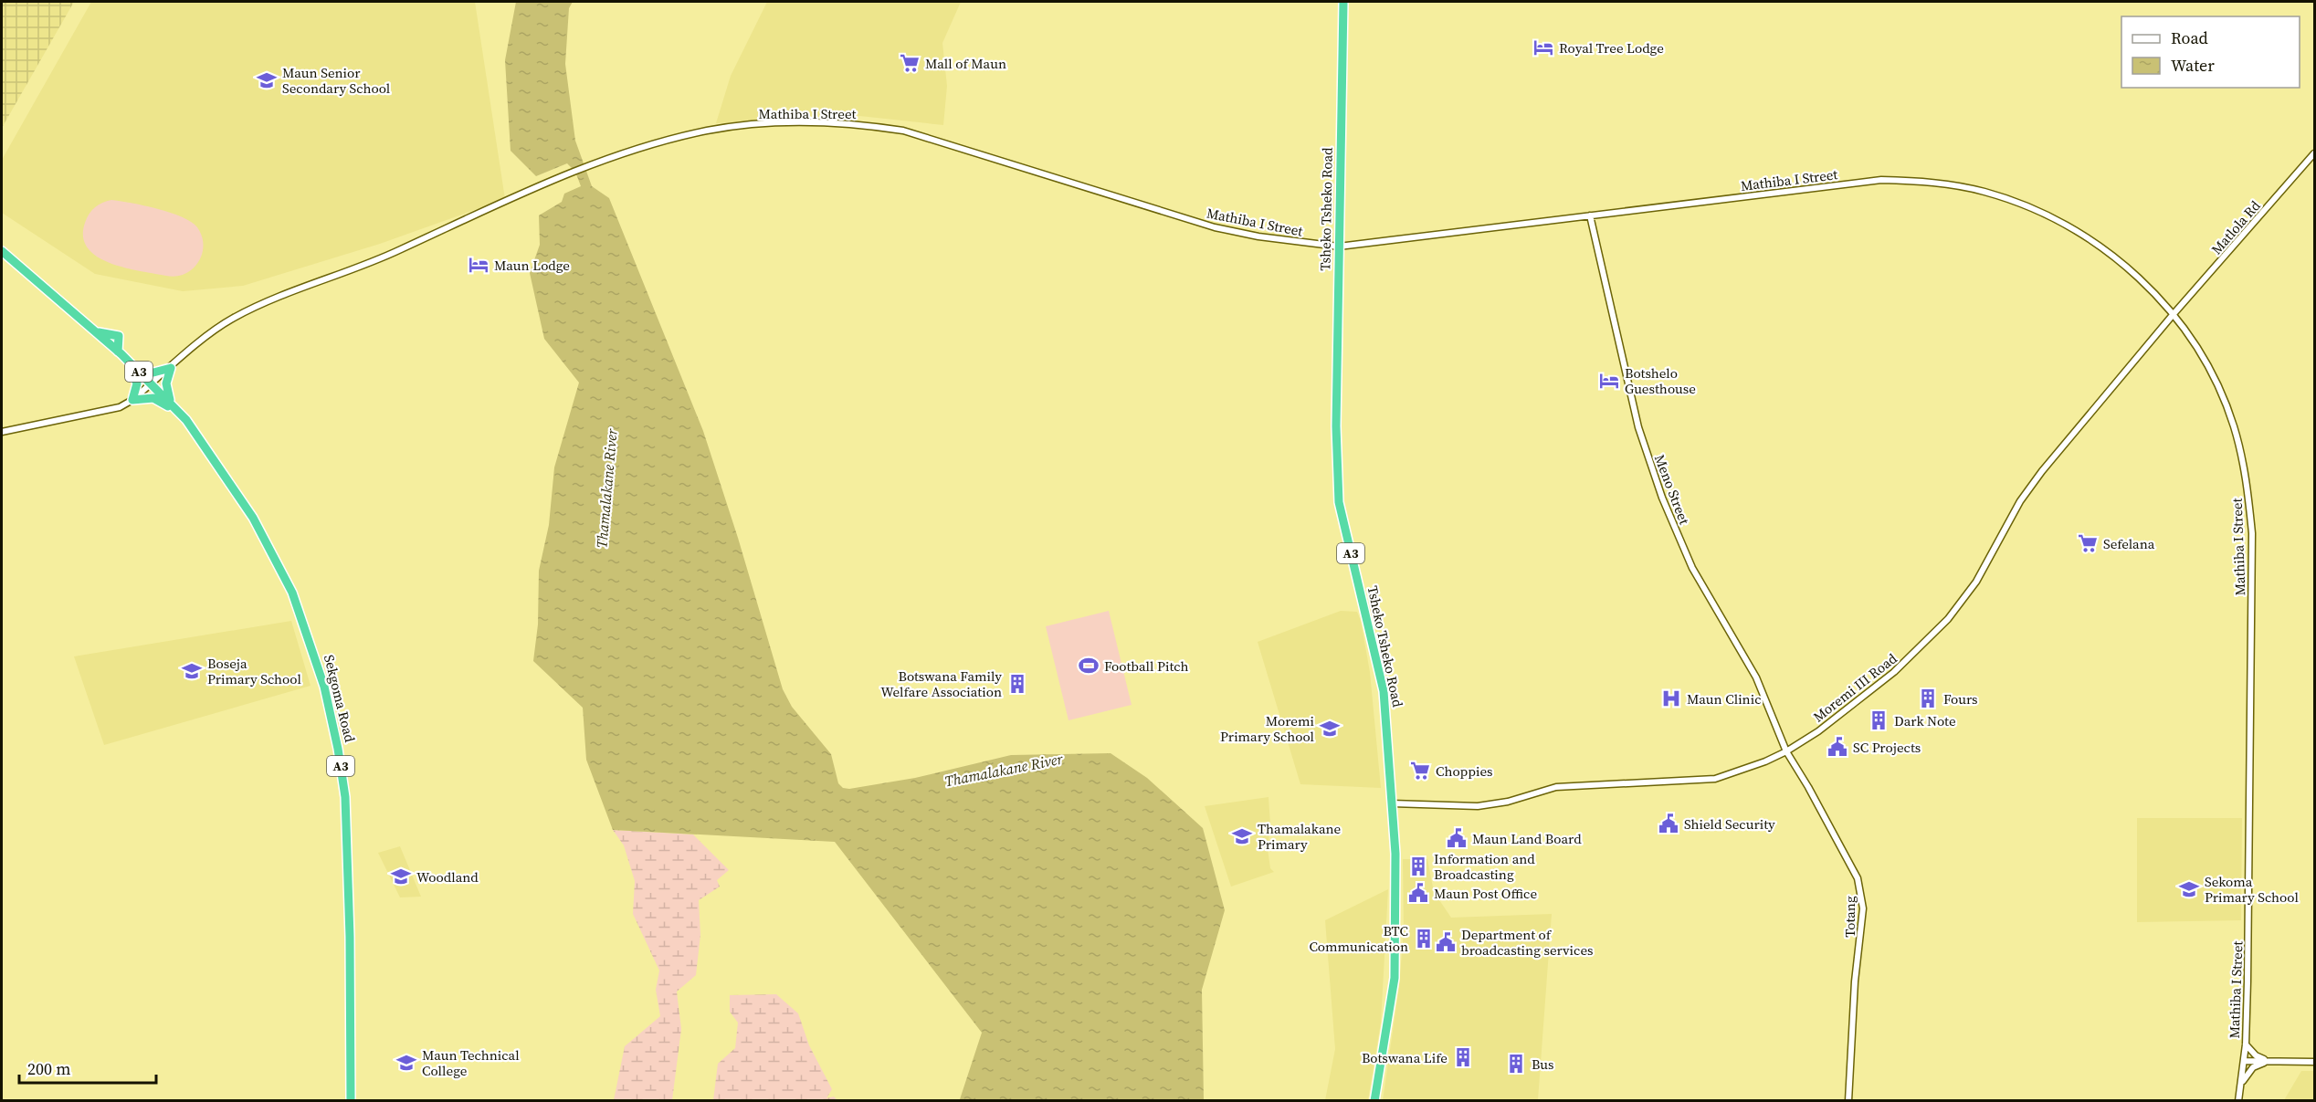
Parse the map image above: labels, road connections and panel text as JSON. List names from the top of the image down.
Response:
{
  "streets": {
    "highway": ["Tsheko Tsheko Road", "A3", "Sekgoma Road"],
    "street": [
      "Mathiba I Street",
      "Matlola Rd",
      "Meno Street",
      "Moremi III Road",
      "Totang"
    ]
  },
  "crossings": [
    ["Mathiba I Street", "Tsheko Tsheko Road"],
    ["Mathiba I Street", "Matlola Rd"],
    ["Mathiba I Street", "Meno Street"],
    ["Mathiba I Street", "Moremi III Road"],
    ["Mathiba I Street", "Sekgoma Road"],
    ["Tsheko Tsheko Road", "Moremi III Road"],
    ["Matlola Rd", "Moremi III Road"],
    ["Meno Street", "Moremi III Road"],
    ["Meno Street", "Totang"],
    ["Moremi III Road", "Totang"]
  ],
  "water": ["Thamalakane River"],
  "places": {
    "hotel": ["Royal Tree Lodge", "Maun Lodge", "Botshelo Guesthouse"],
    "supermarket": ["Mall of Maun", "Sefelana", "Choppies"],
    "school or university": [
      "Maun Senior Secondary School",
      "Boseja Primary School",
      "Moremi Primary School",
      "Thamalakane Primary",
      "Woodland",
      "Sekoma Primary School",
      "Maun Technical College"
    ],
    "sports": ["Football Pitch"],
    "building": [
      "Botswana Family Welfare Association",
      "Fours",
      "Dark Note",
      "Information and Broadcasting",
      "BTC Communication",
      "Botswana Life",
      "Bus"
    ],
    "hospital": ["Maun Clinic"],
    "public building": [
      "SC Projects",
      "Shield Security",
      "Maun Land Board",
      "Maun Post Office",
      "Department of broadcasting services"
    ]
  },
  "legend": ["Road", "Water"],
  "scale_bar": "200 m"
}
